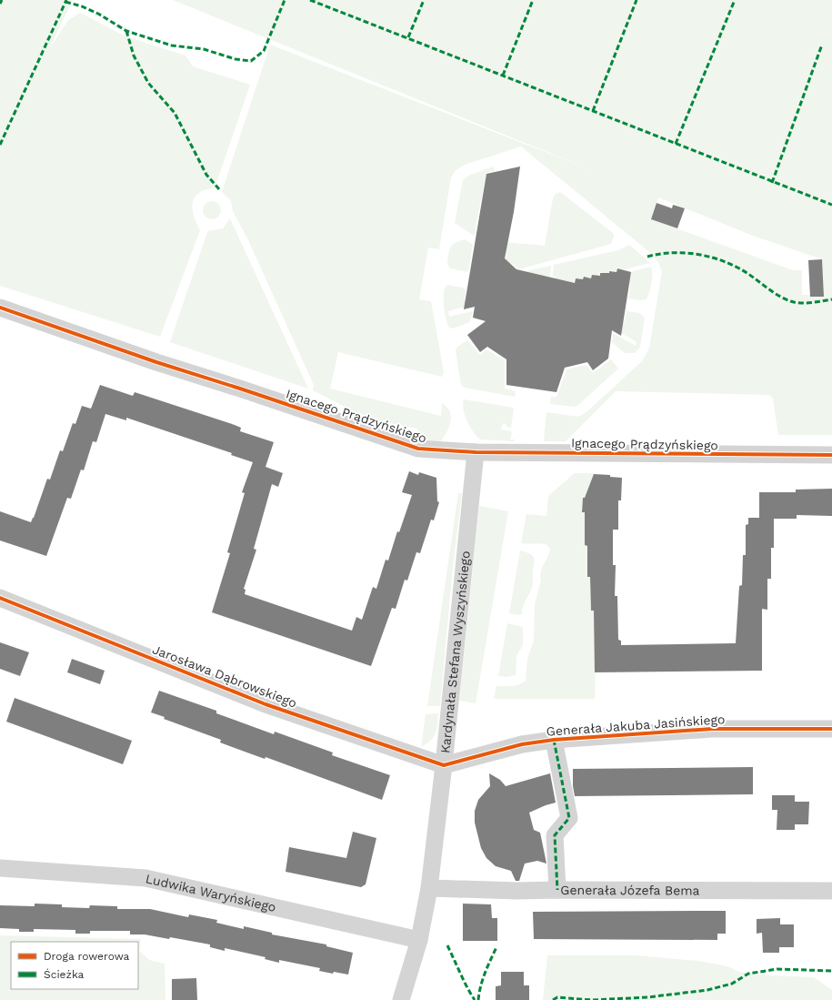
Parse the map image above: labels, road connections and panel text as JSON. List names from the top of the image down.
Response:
{
  "streets": {
    "street": [
      "Ignacego Prądzyńskiego",
      "Kardynała Stefana Wyszyńskiego",
      "Jarosława Dąbrowskiego",
      "Generała Jakuba Jasińskiego",
      "Generała Józefa Bema",
      "Ludwika Waryńskiego"
    ]
  },
  "crossings": [
    ["Ignacego Prądzyńskiego", "Kardynała Stefana Wyszyńskiego"],
    ["Kardynała Stefana Wyszyńskiego", "Jarosława Dąbrowskiego"],
    ["Kardynała Stefana Wyszyńskiego", "Generała Jakuba Jasińskiego"],
    ["Kardynała Stefana Wyszyńskiego", "Generała Józefa Bema"],
    ["Kardynała Stefana Wyszyńskiego", "Ludwika Waryńskiego"],
    ["Jarosława Dąbrowskiego", "Generała Jakuba Jasińskiego"]
  ],
  "legend": ["Droga rowerowa", "Ścieżka"]
}
